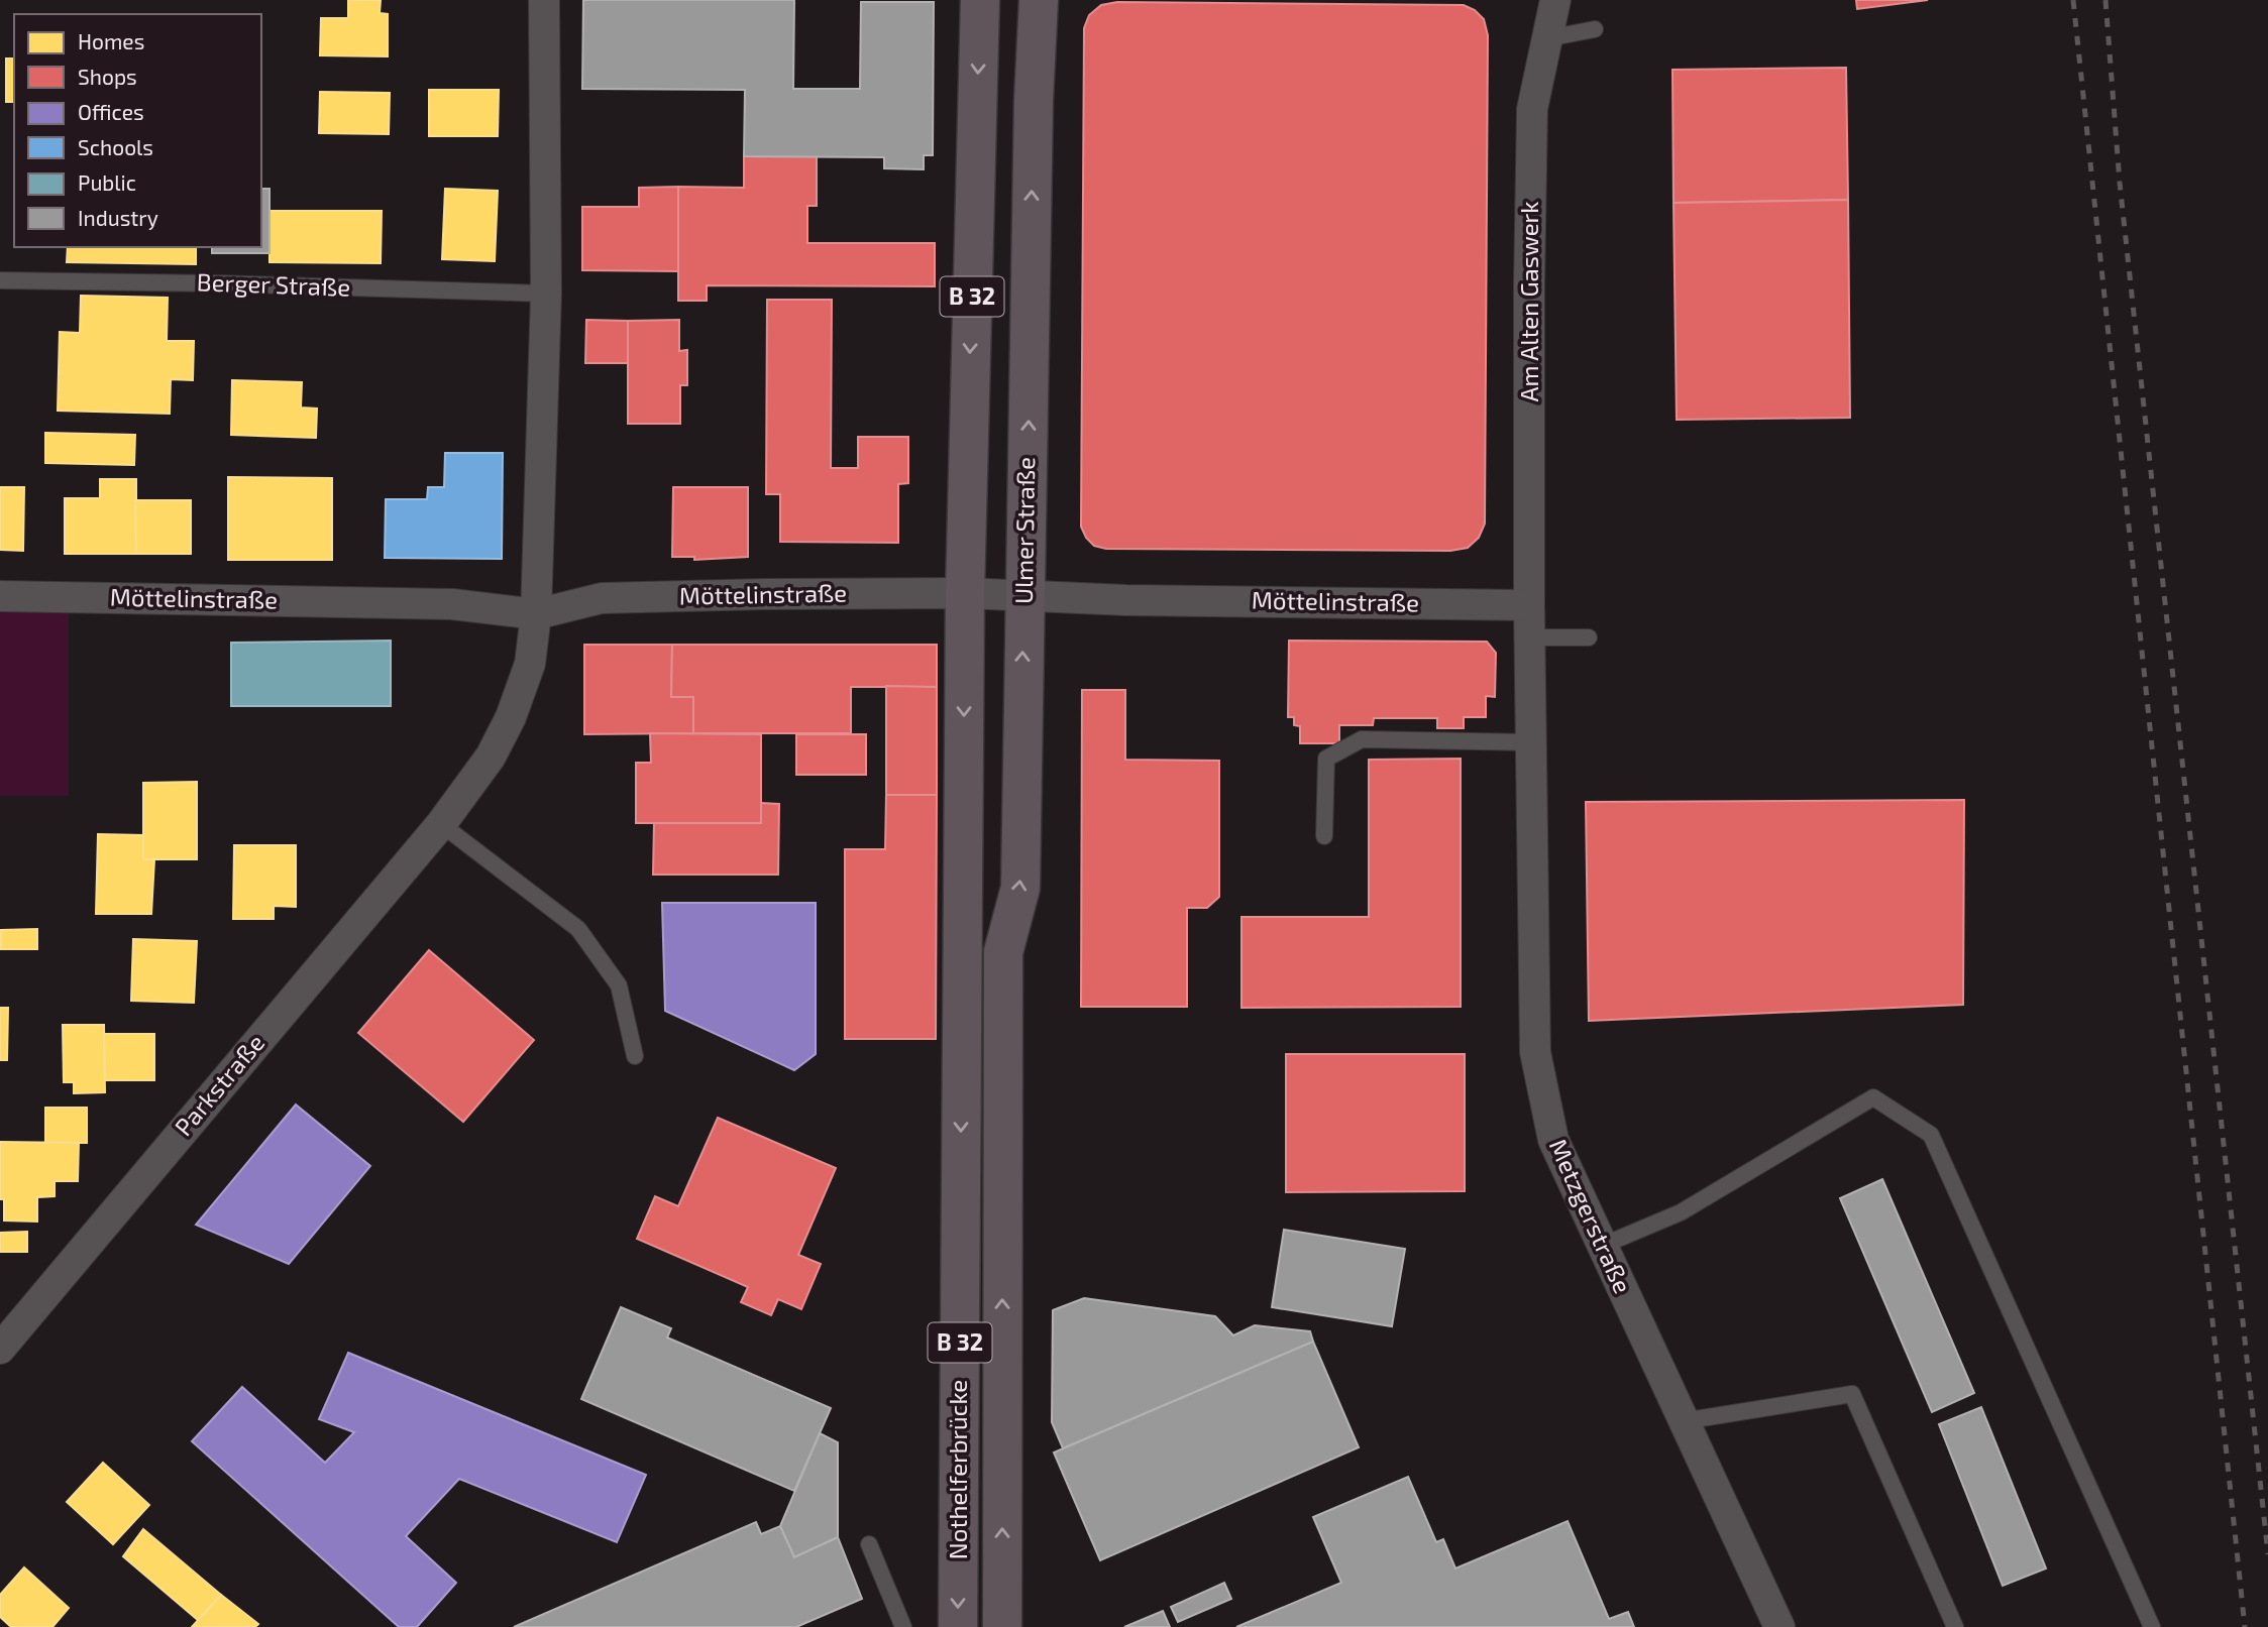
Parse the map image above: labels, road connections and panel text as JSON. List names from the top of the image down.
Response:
{
  "streets": {
    "main road": ["B 32", "Ulmer Straße", "Nothelferbrücke"],
    "street": [
      "Am Alten Gaswerk",
      "Möttelinstraße",
      "Parkstraße",
      "Metzgerstraße"
    ],
    "lane": ["Berger Straße"]
  },
  "crossings": [
    ["B 32", "Möttelinstraße"],
    ["B 32", "Nothelferbrücke"],
    ["Am Alten Gaswerk", "Möttelinstraße"],
    ["Am Alten Gaswerk", "Metzgerstraße"],
    ["Ulmer Straße", "Möttelinstraße"],
    ["Ulmer Straße", "Nothelferbrücke"],
    ["Möttelinstraße", "Parkstraße"],
    ["Möttelinstraße", "Metzgerstraße"],
    ["Möttelinstraße", "Nothelferbrücke"]
  ],
  "legend": [
    "Homes",
    "Shops",
    "Offices",
    "Schools",
    "Public",
    "Industry"
  ]
}
